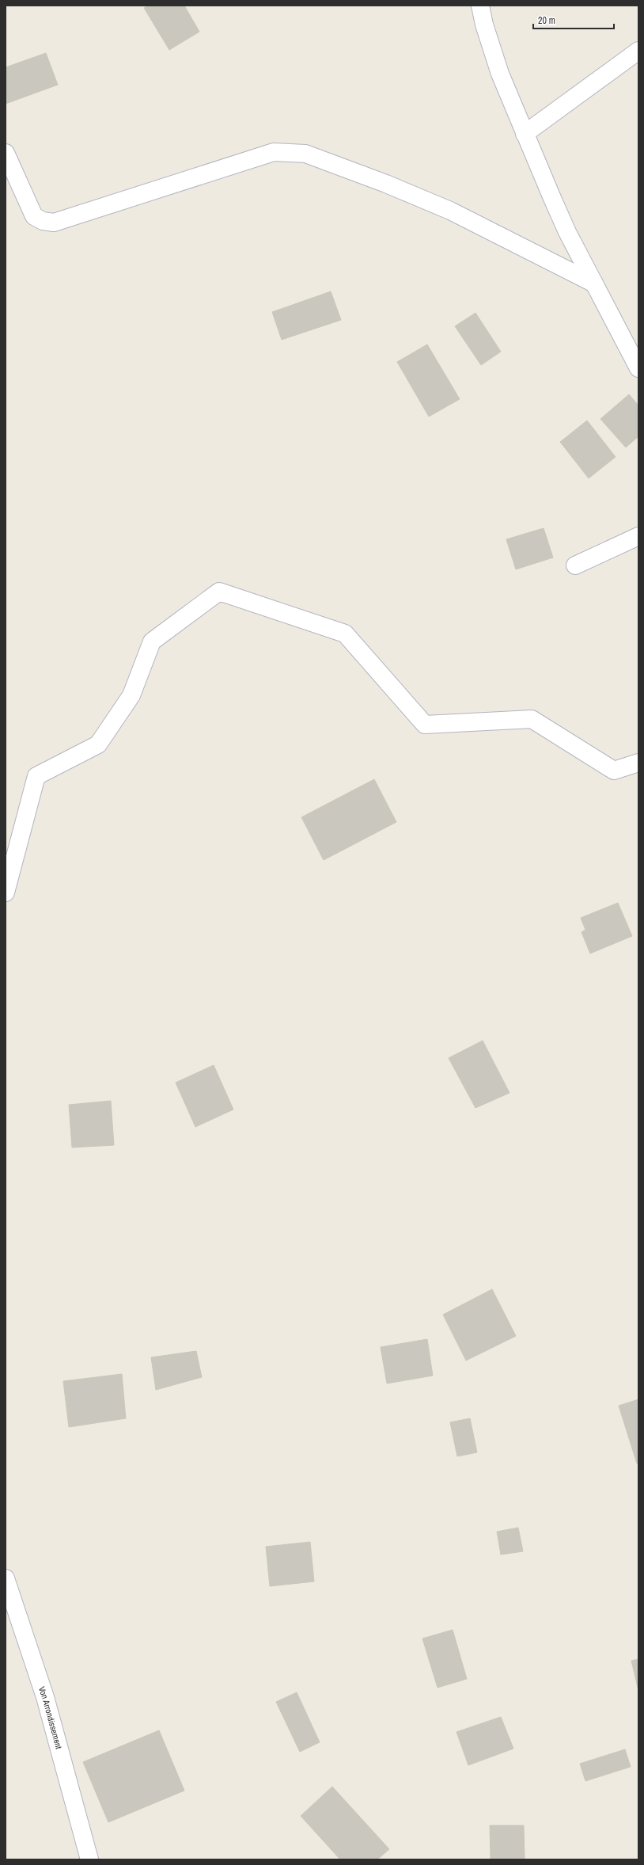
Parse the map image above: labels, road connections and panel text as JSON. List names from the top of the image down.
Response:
{
  "streets": {
    "street": ["Von Arrondissement"]
  },
  "scale_bar": "20 m"
}
